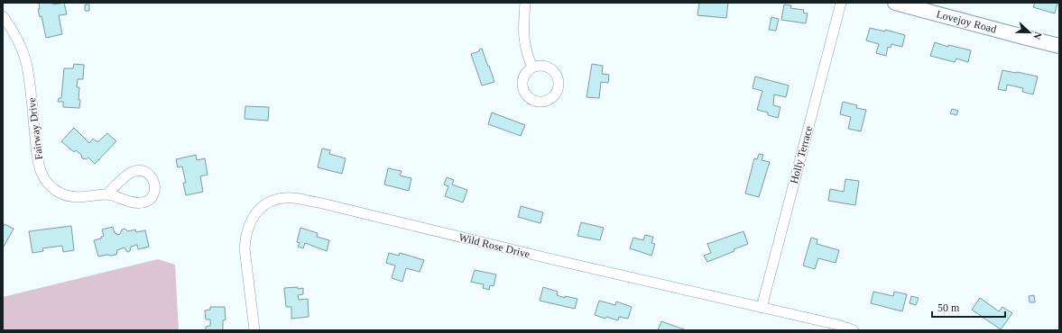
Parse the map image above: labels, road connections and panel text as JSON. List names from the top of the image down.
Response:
{
  "streets": {
    "main road": ["Lovejoy Road"],
    "street": ["Fairway Drive", "Holly Terrace", "Wild Rose Drive"]
  },
  "crossings": [
    ["Holly Terrace", "Wild Rose Drive"]
  ],
  "scale_bar": "50 m",
  "north": "right"
}
